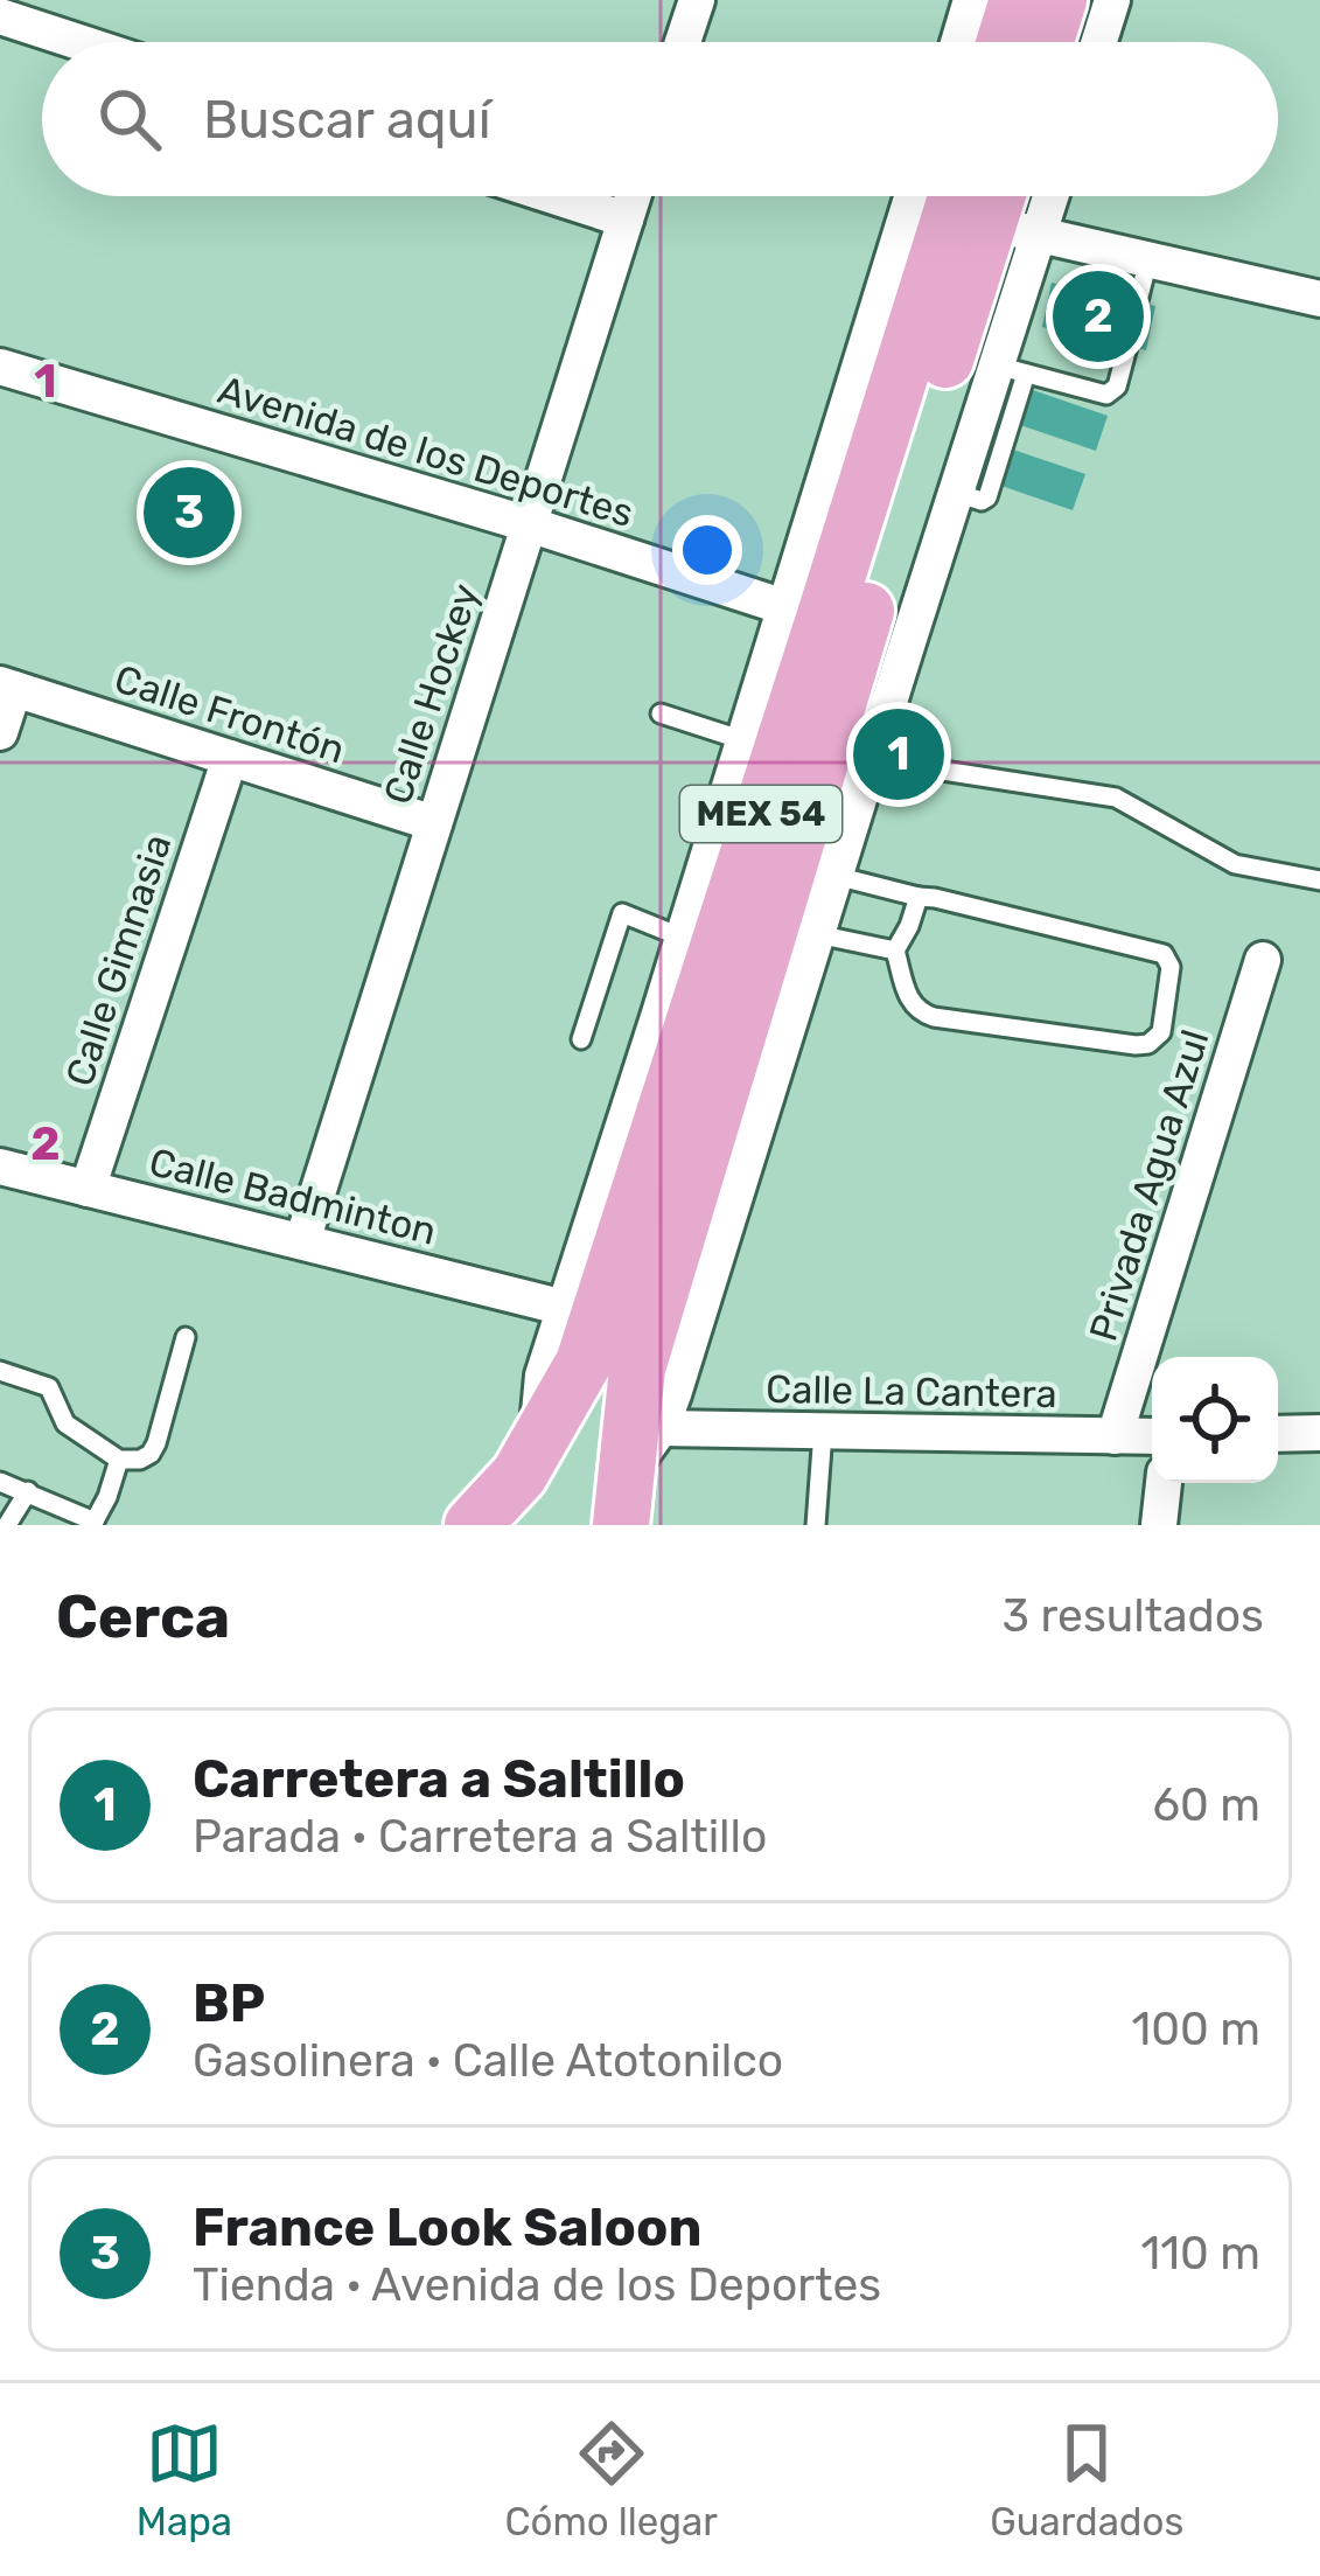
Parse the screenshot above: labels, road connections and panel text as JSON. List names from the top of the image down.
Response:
{
  "streets": {
    "main road": ["MEX 54"],
    "street": [
      "Avenida de los Deportes",
      "Calle Hockey",
      "Calle Frontón",
      "Calle Gimnasia",
      "Privada Agua Azul",
      "Calle Badminton",
      "Calle La Cantera"
    ]
  },
  "crossings": [
    ["Avenida de los Deportes", "Calle Hockey"],
    ["Avenida de los Deportes", "MEX 54"],
    ["Calle Hockey", "Calle Frontón"],
    ["Calle Hockey", "Calle Badminton"],
    ["Calle Frontón", "Calle Gimnasia"],
    ["Calle Gimnasia", "Calle Badminton"],
    ["Privada Agua Azul", "Calle La Cantera"]
  ],
  "page": {
    "search": "Buscar aquí",
    "pins": ["2", "3", "1"],
    "heading": ["Cerca", "3 resultados"],
    "list": [
      {
        "mark": "1",
        "name": "Carretera a Saltillo",
        "note": "Parada · Carretera a Saltillo",
        "value": "60 m"
      },
      {
        "mark": "2",
        "name": "BP",
        "note": "Gasolinera · Calle Atotonilco",
        "value": "100 m"
      },
      {
        "mark": "3",
        "name": "France Look Saloon",
        "note": "Tienda · Avenida de los Deportes",
        "value": "110 m"
      }
    ],
    "nav": ["Mapa", "Cómo llegar", "Guardados"]
  },
  "grid": {
    "rows": ["1", "2"]
  }
}
